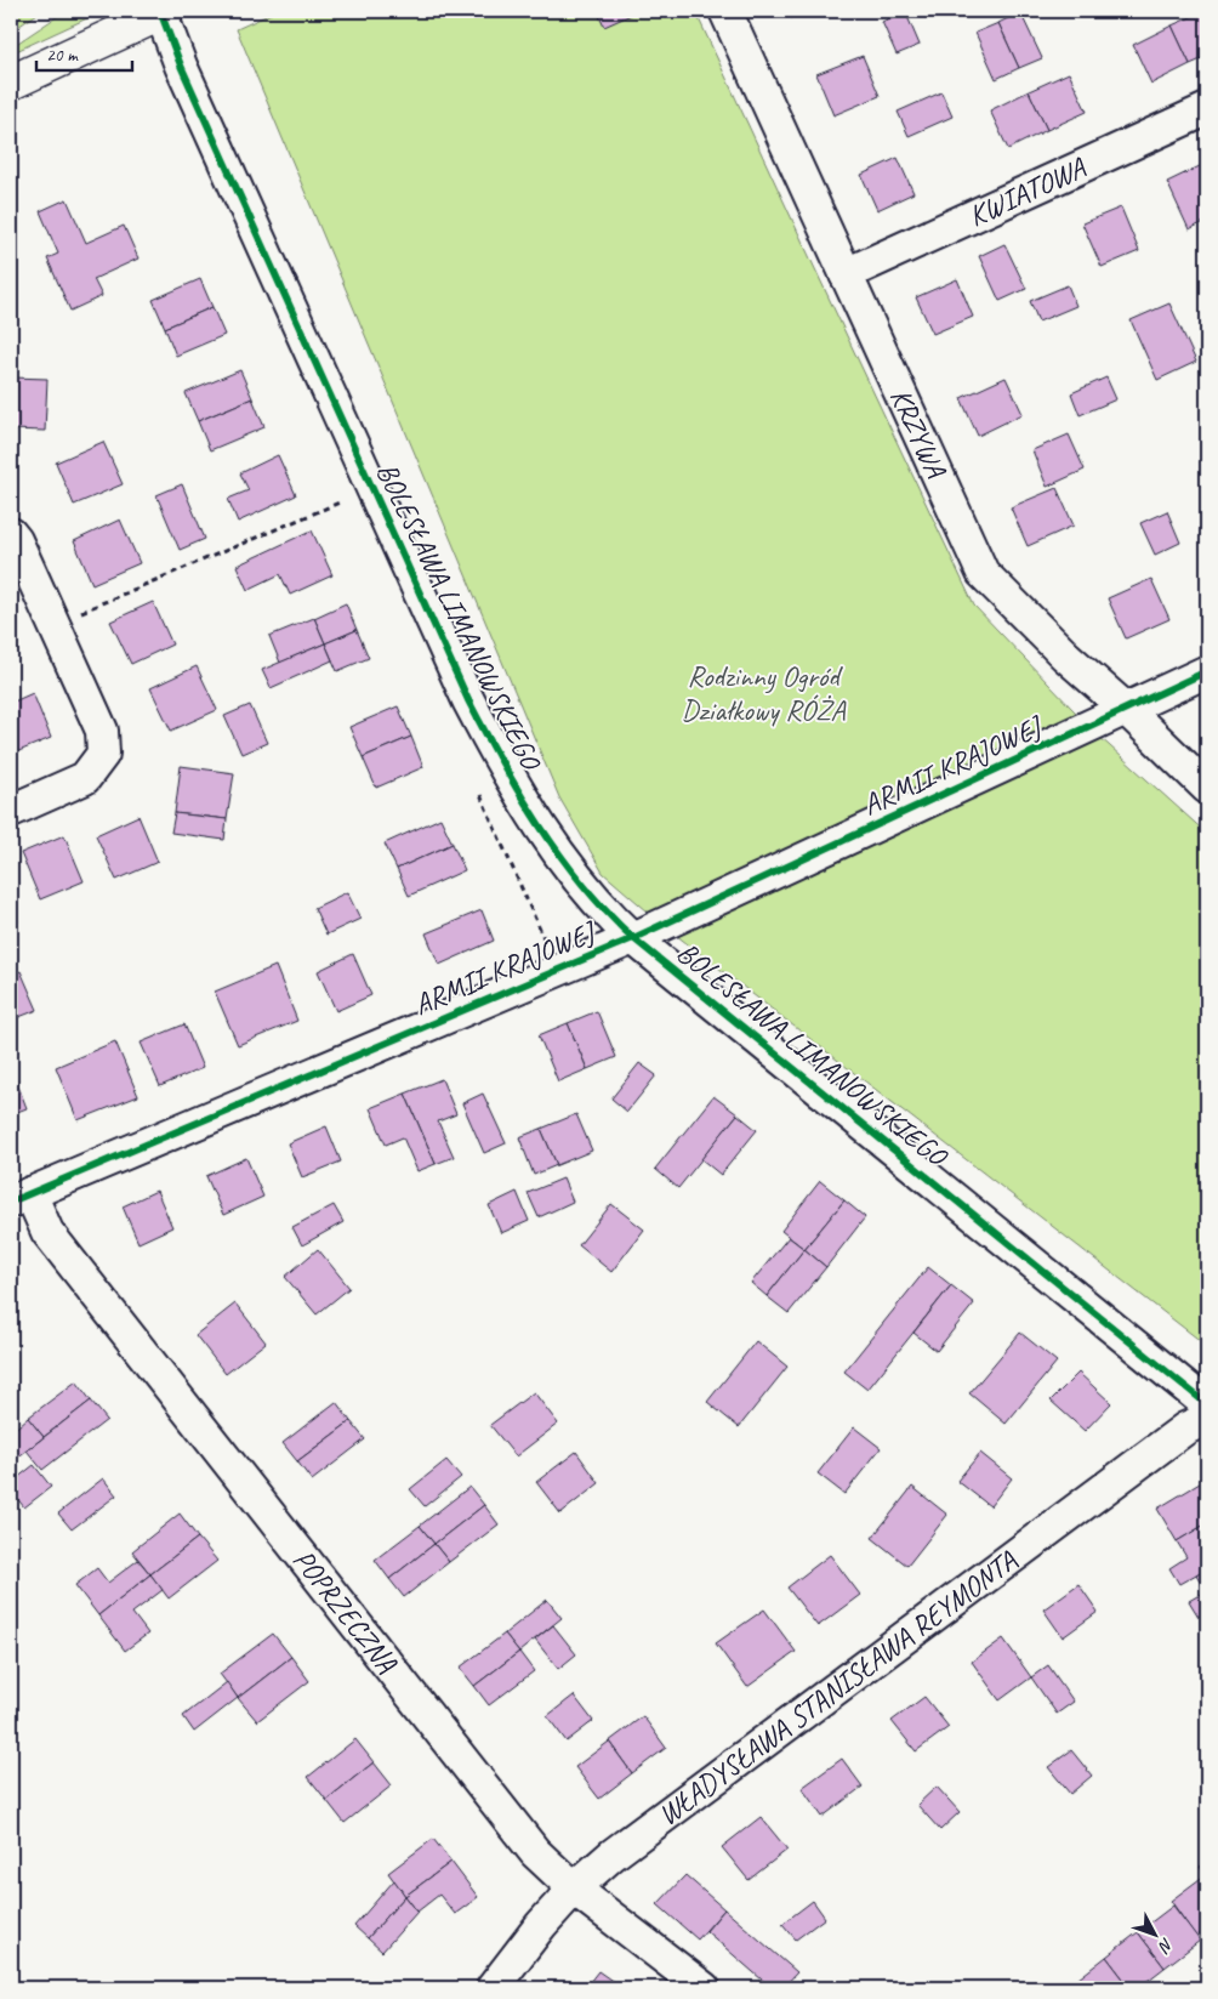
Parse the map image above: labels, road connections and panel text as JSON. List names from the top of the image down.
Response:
{
  "streets": {
    "street": [
      "KWIATOWA",
      "KRZYWA",
      "BOLESŁAWA LIMANOWSKIEGO",
      "ARMII KRAJOWEJ",
      "POPRZECZNA",
      "WŁADYSŁAWA STANISŁAWA REYMONTA"
    ]
  },
  "crossings": [
    ["KWIATOWA", "KRZYWA"],
    ["KRZYWA", "ARMII KRAJOWEJ"],
    ["BOLESŁAWA LIMANOWSKIEGO", "ARMII KRAJOWEJ"],
    ["ARMII KRAJOWEJ", "POPRZECZNA"],
    ["POPRZECZNA", "WŁADYSŁAWA STANISŁAWA REYMONTA"]
  ],
  "parks": ["Rodzinny Ogród Działkowy RÓŻA"],
  "scale_bar": "20 m",
  "north": "bottom right"
}
